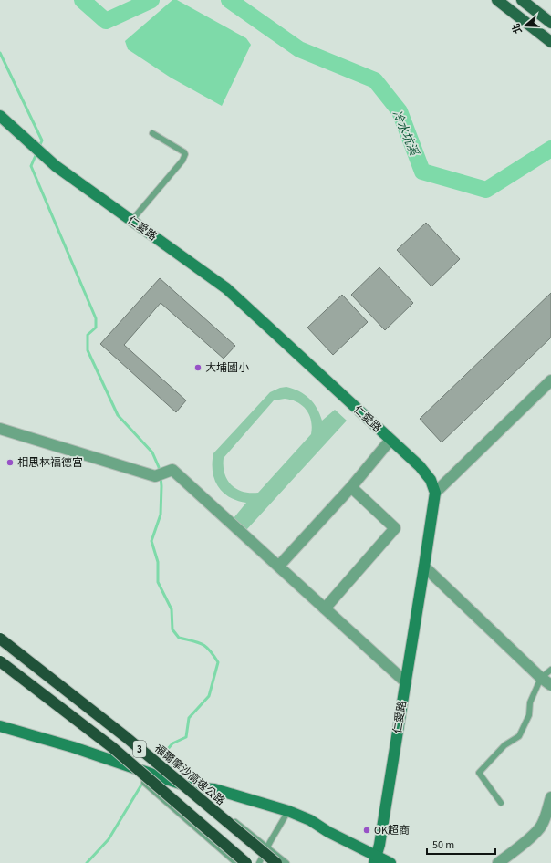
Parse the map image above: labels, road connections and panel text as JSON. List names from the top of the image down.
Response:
{
  "streets": {
    "highway": ["3", "福爾摩沙高速公路"],
    "street": ["仁愛路"]
  },
  "water": ["冷水坑溪"],
  "places": ["大埔國小", "相思林福德宮", "OK超商"],
  "scale_bar": "50 m",
  "north": "left"
}
